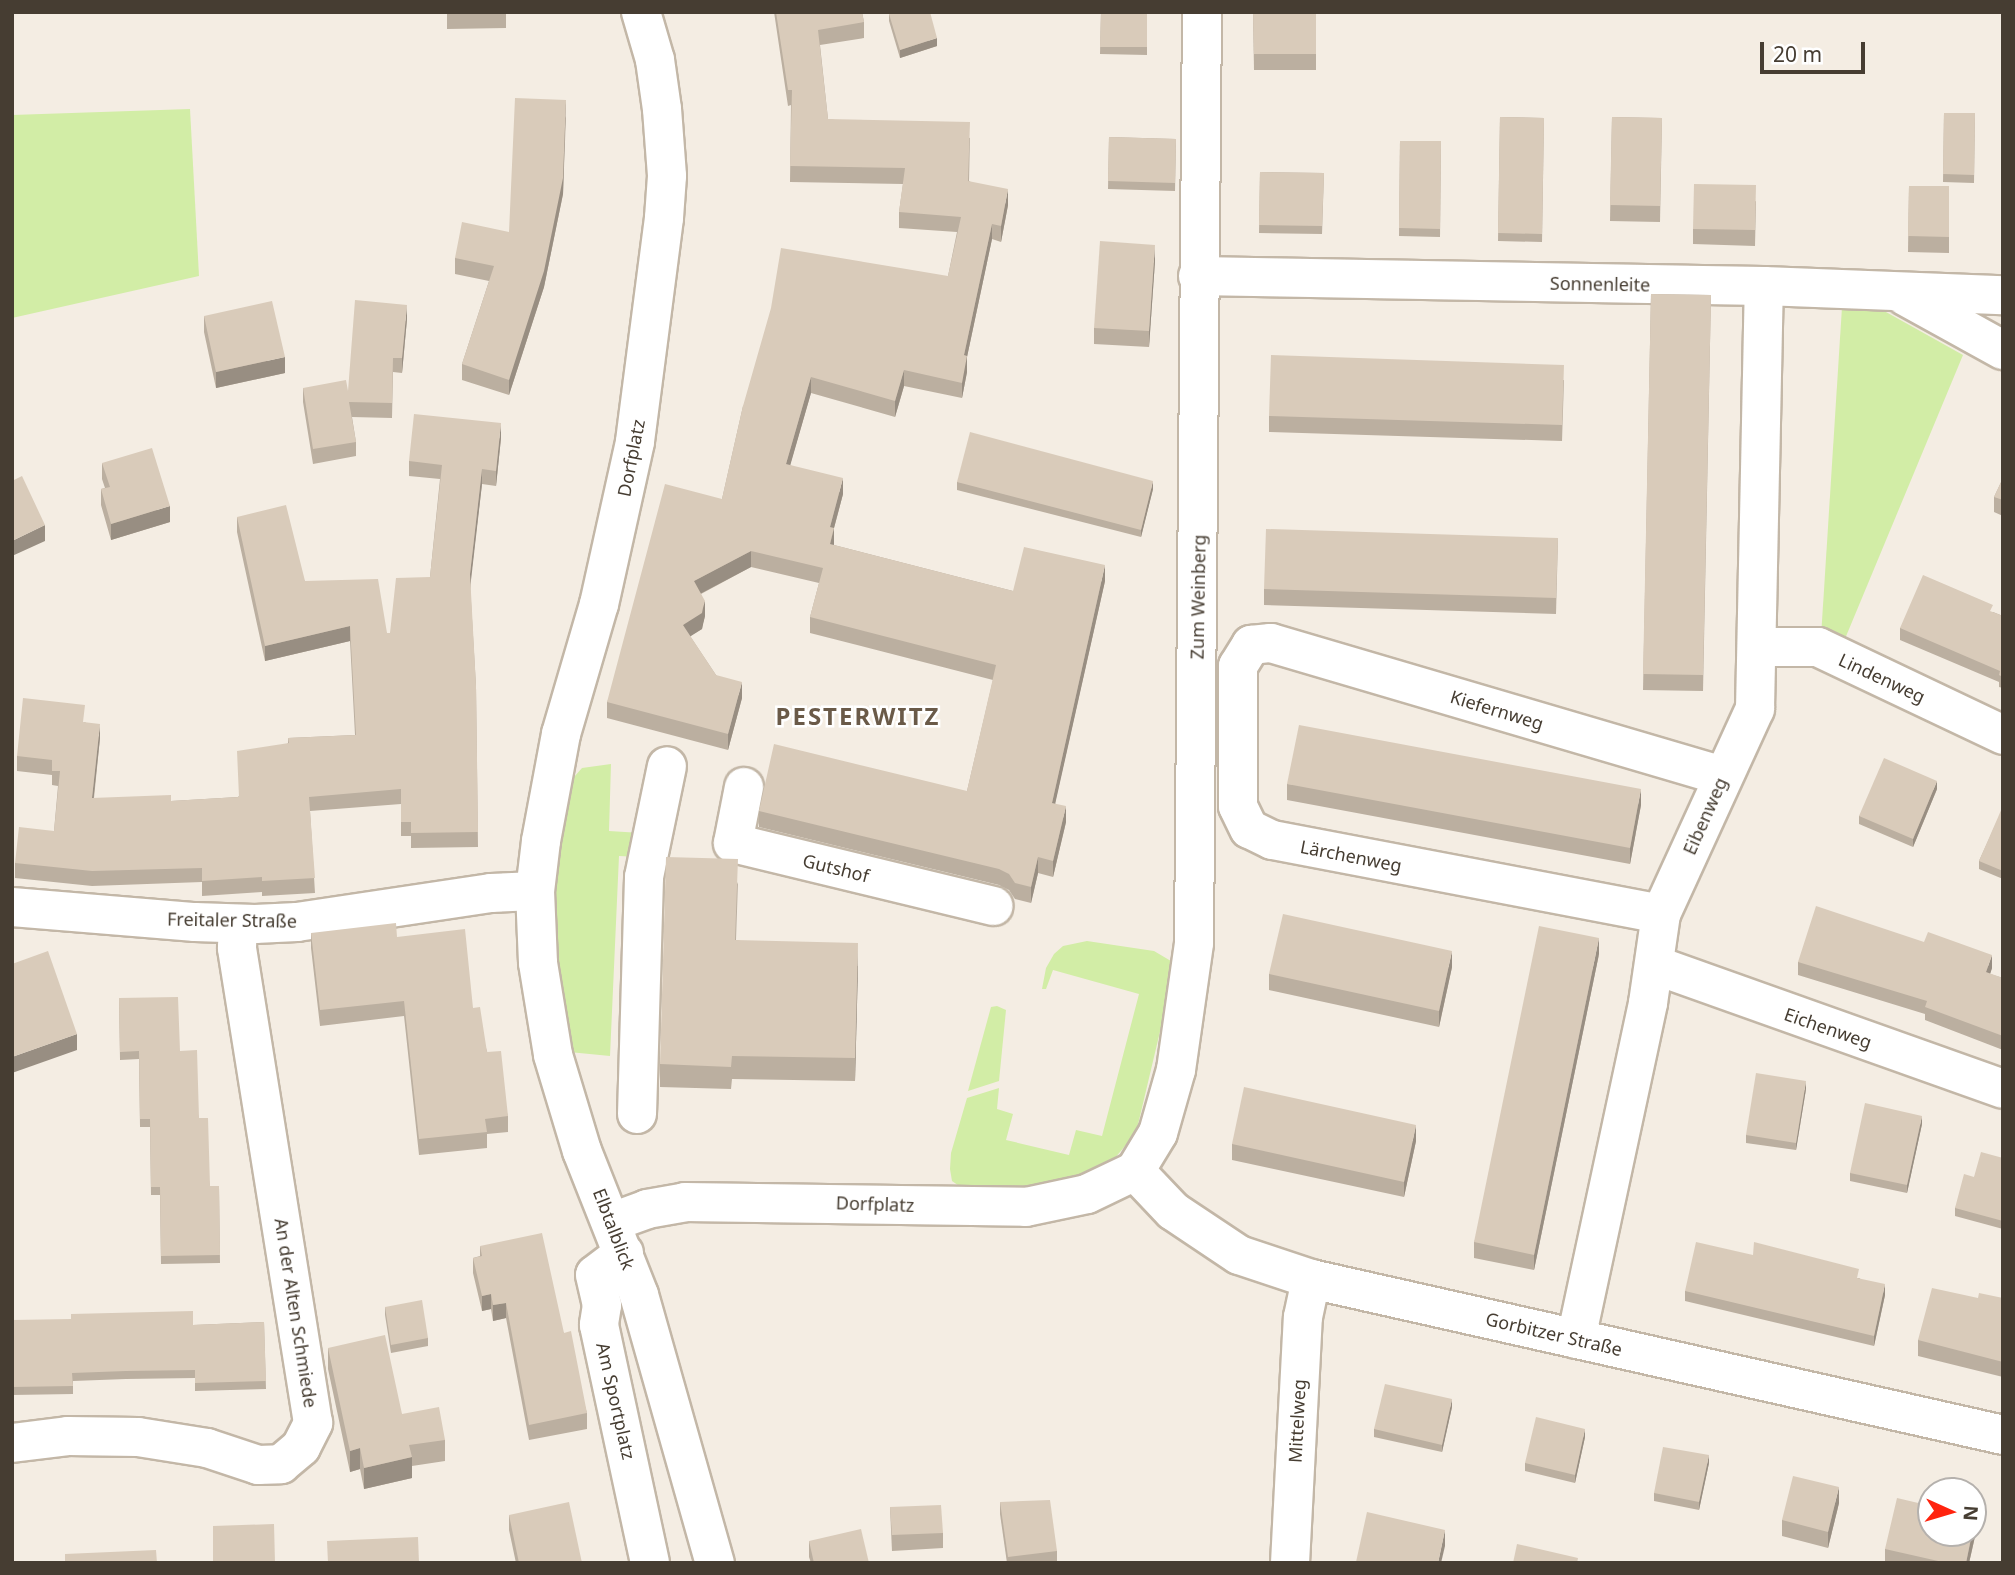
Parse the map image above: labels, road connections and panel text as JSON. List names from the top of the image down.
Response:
{
  "streets": {
    "street": [
      "Sonnenleite",
      "Dorfplatz",
      "Zum Weinberg",
      "Lindenweg",
      "Kiefernweg",
      "Eibenweg",
      "Lärchenweg",
      "Gutshof",
      "Freitaler Straße",
      "Eichenweg",
      "Elbtalblick",
      "An der Alten Schmiede",
      "Gorbitzer Straße",
      "Am Sportplatz",
      "Mittelweg"
    ]
  },
  "crossings": [
    ["Sonnenleite", "Zum Weinberg"],
    ["Sonnenleite", "Eibenweg"],
    ["Dorfplatz", "Zum Weinberg"],
    ["Dorfplatz", "Freitaler Straße"],
    ["Dorfplatz", "Elbtalblick"],
    ["Dorfplatz", "Gorbitzer Straße"],
    ["Dorfplatz", "Am Sportplatz"],
    ["Zum Weinberg", "Gorbitzer Straße"],
    ["Lindenweg", "Eibenweg"],
    ["Kiefernweg", "Eibenweg"],
    ["Kiefernweg", "Lärchenweg"],
    ["Eibenweg", "Lärchenweg"],
    ["Eibenweg", "Eichenweg"],
    ["Eibenweg", "Gorbitzer Straße"],
    ["Freitaler Straße", "Elbtalblick"],
    ["Freitaler Straße", "An der Alten Schmiede"],
    ["Elbtalblick", "Am Sportplatz"],
    ["Gorbitzer Straße", "Mittelweg"]
  ],
  "districts": ["PESTERWITZ"],
  "scale_bar": "20 m",
  "north": "right"
}
